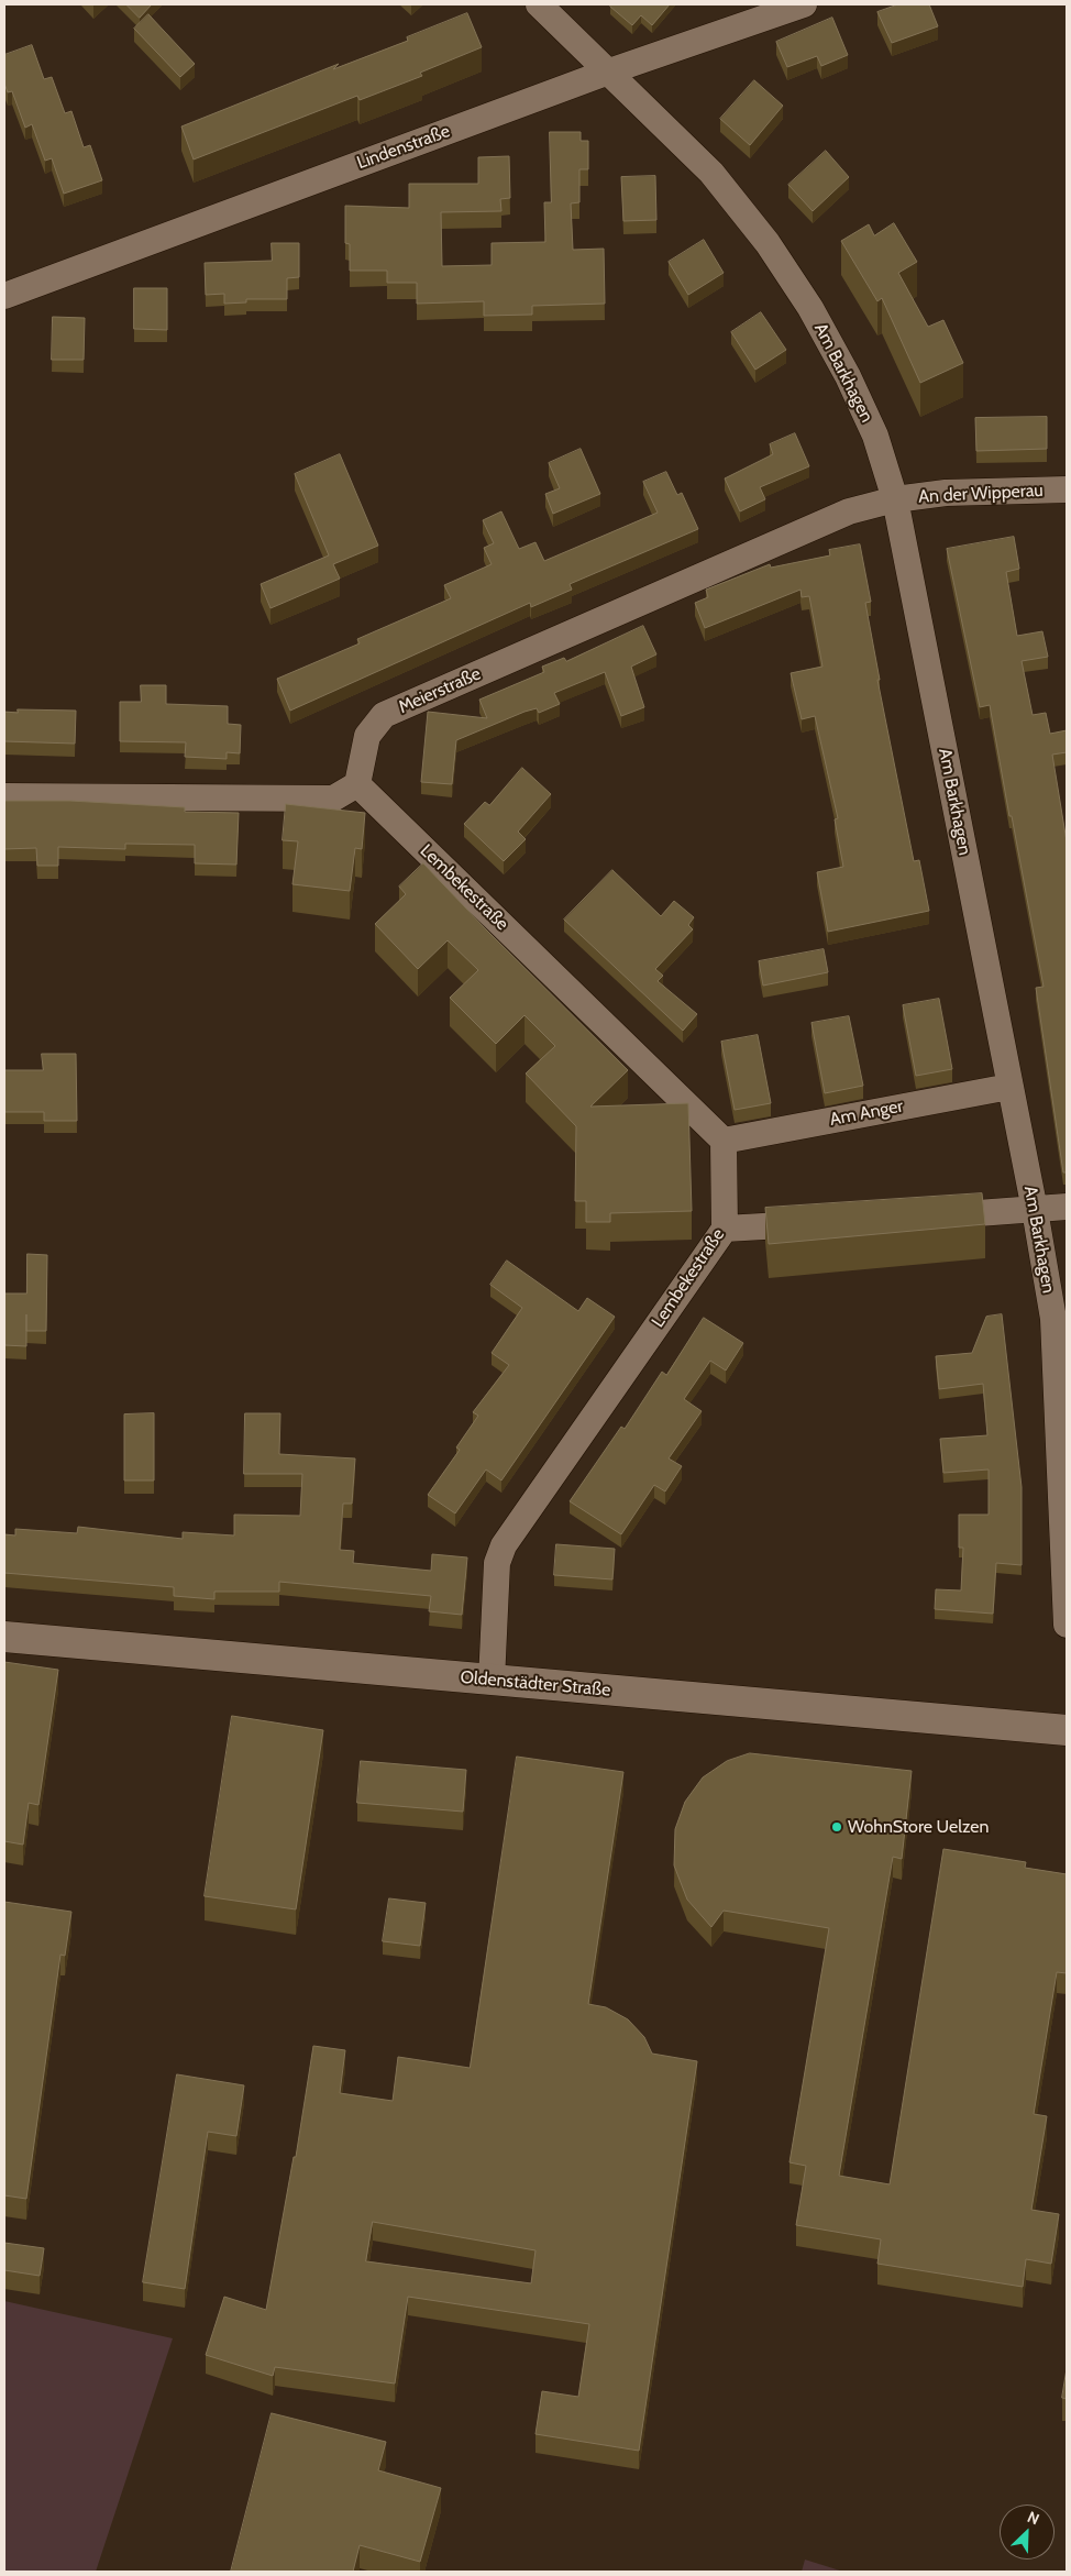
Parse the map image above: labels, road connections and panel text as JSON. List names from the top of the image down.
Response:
{
  "streets": {
    "street": [
      "Lindenstraße",
      "Am Barkhagen",
      "An der Wipperau",
      "Meierstraße",
      "Lembekestraße",
      "Am Anger",
      "Oldenstädter Straße"
    ]
  },
  "crossings": [
    ["Lindenstraße", "Am Barkhagen"],
    ["Am Barkhagen", "An der Wipperau"],
    ["Am Barkhagen", "Meierstraße"],
    ["Am Barkhagen", "Am Anger"],
    ["An der Wipperau", "Meierstraße"],
    ["Meierstraße", "Lembekestraße"],
    ["Lembekestraße", "Am Anger"],
    ["Lembekestraße", "Oldenstädter Straße"]
  ],
  "places": ["WohnStore Uelzen"],
  "north": "top right"
}
